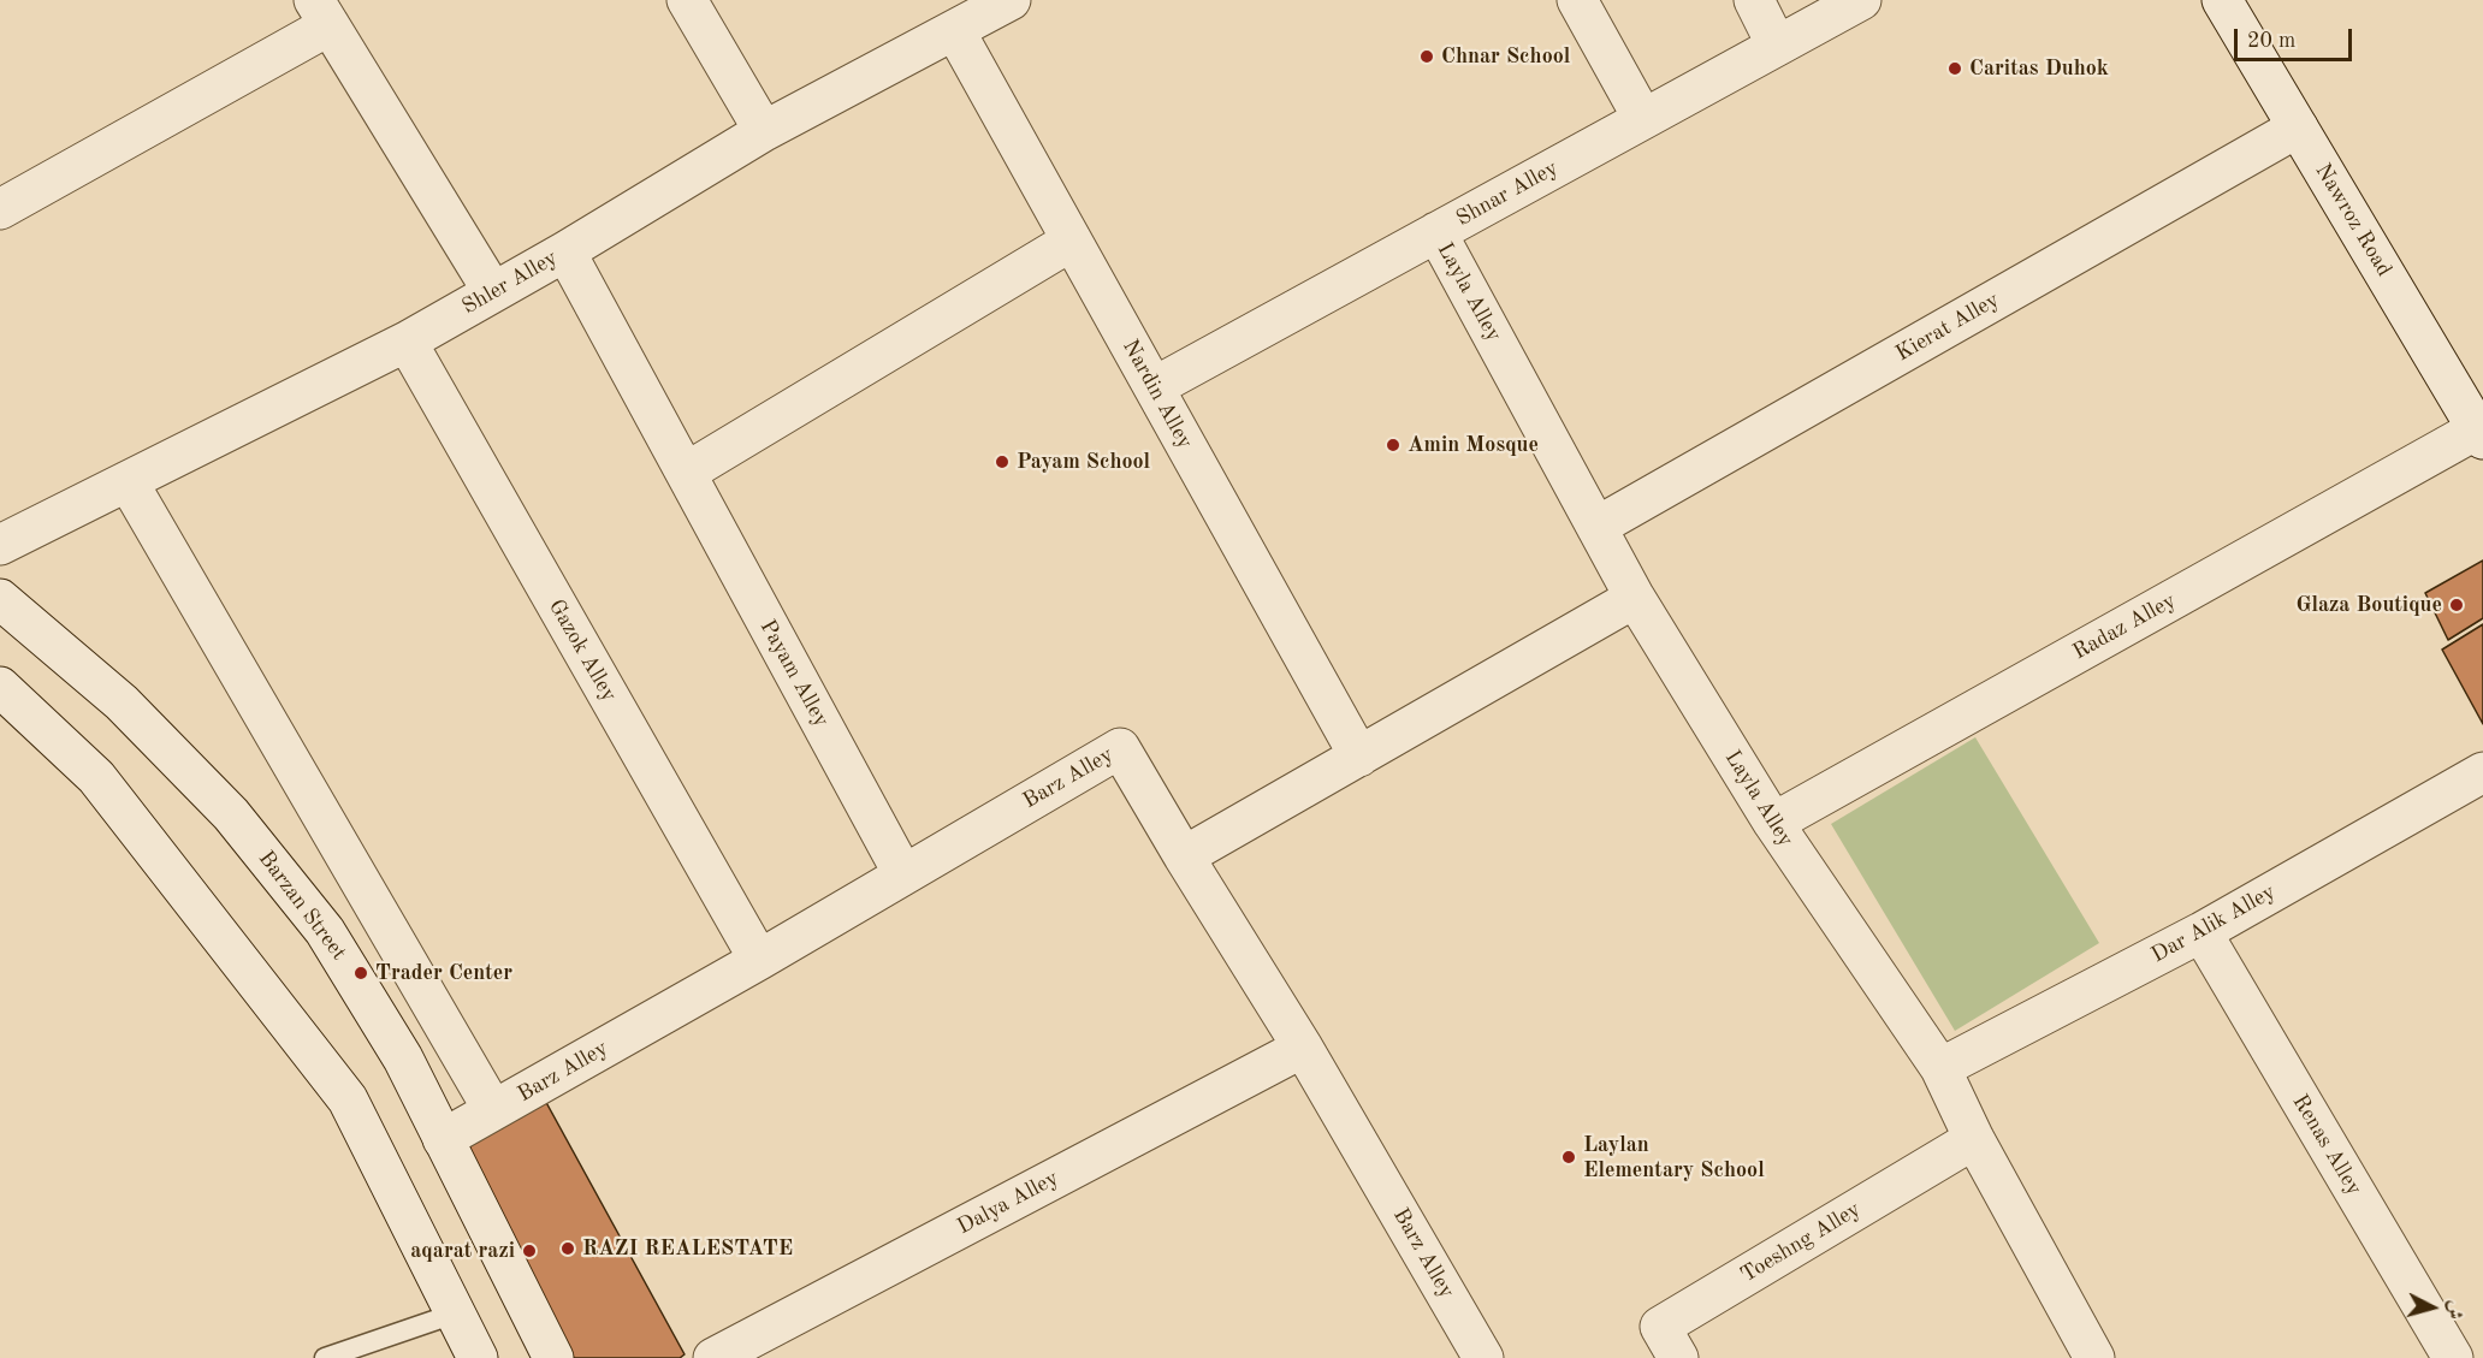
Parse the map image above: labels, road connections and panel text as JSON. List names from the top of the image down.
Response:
{
  "streets": {
    "street": [
      "Shnar Alley",
      "Nawroz Road",
      "Shler Alley",
      "Layla Alley",
      "Kierat Alley",
      "Nardin Alley",
      "Radaz Alley",
      "Gazok Alley",
      "Payam Alley",
      "Barz Alley",
      "Barzan Street",
      "Dar Alik Alley",
      "Renas Alley",
      "Dalya Alley",
      "Toeshng Alley"
    ]
  },
  "crossings": [
    ["Shnar Alley", "Layla Alley"],
    ["Shnar Alley", "Nardin Alley"],
    ["Nawroz Road", "Kierat Alley"],
    ["Nawroz Road", "Radaz Alley"],
    ["Shler Alley", "Nardin Alley"],
    ["Shler Alley", "Gazok Alley"],
    ["Shler Alley", "Payam Alley"],
    ["Layla Alley", "Kierat Alley"],
    ["Layla Alley", "Radaz Alley"],
    ["Layla Alley", "Dar Alik Alley"],
    ["Layla Alley", "Toeshng Alley"],
    ["Gazok Alley", "Barz Alley"],
    ["Payam Alley", "Barz Alley"],
    ["Barz Alley", "Barzan Street"],
    ["Barz Alley", "Dalya Alley"],
    ["Dar Alik Alley", "Renas Alley"]
  ],
  "places": [
    "Chnar School",
    "Caritas Duhok",
    "Amin Mosque",
    "Payam School",
    "Glaza Boutique",
    "Trader Center",
    "Laylan Elementary School",
    "RAZI REALESTATE",
    "aqarat razi"
  ],
  "scale_bar": "20 m",
  "north": "right"
}
